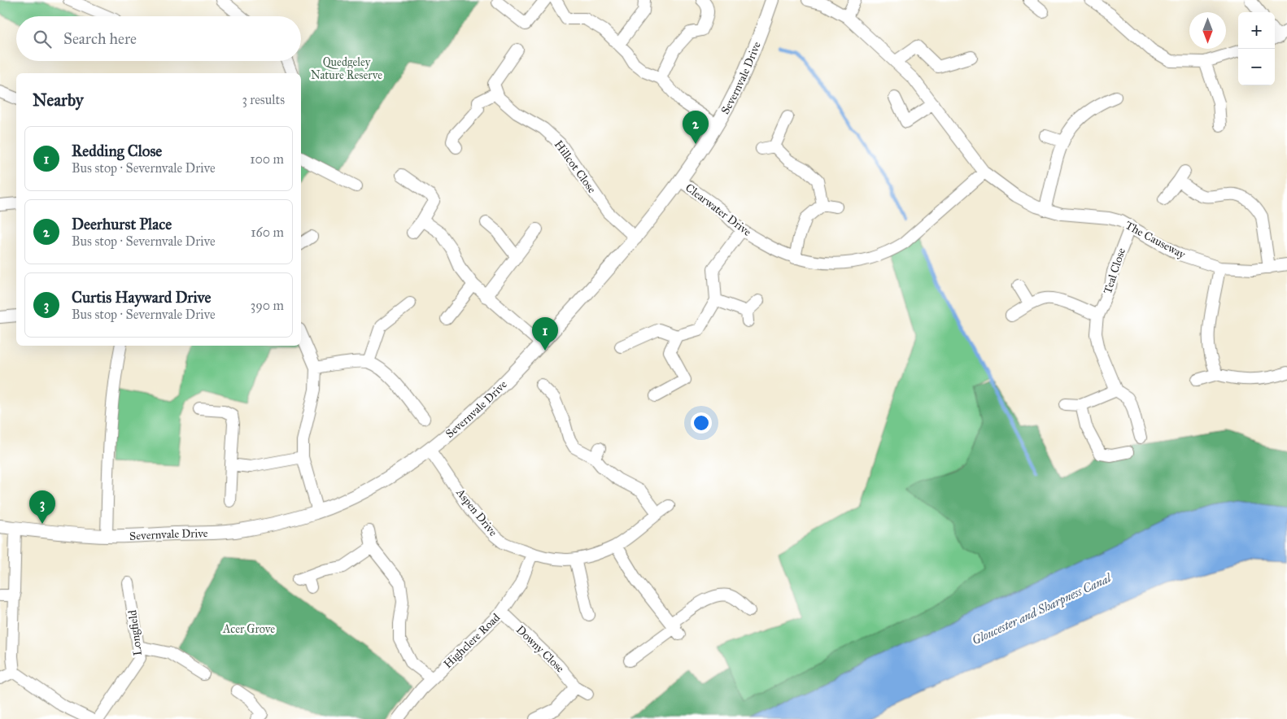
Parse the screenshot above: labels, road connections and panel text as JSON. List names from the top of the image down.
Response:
{
  "streets": {
    "street": [
      "Severnvale Drive",
      "Hillcot Close",
      "Clearwater Drive",
      "The Causeway",
      "Teal Close",
      "Aspen Drive",
      "Longfield",
      "Highclere Road",
      "Downy Close"
    ]
  },
  "crossings": [
    ["Severnvale Drive", "Hillcot Close"],
    ["Severnvale Drive", "Clearwater Drive"],
    ["Severnvale Drive", "Aspen Drive"],
    ["Clearwater Drive", "The Causeway"],
    ["The Causeway", "Teal Close"],
    ["Aspen Drive", "Highclere Road"],
    ["Highclere Road", "Downy Close"]
  ],
  "water": ["Gloucester and Sharpness Canal"],
  "parks": ["Quedgeley Nature Reserve", "Acer Grove"],
  "north": "bottom",
  "page": {
    "map_buttons": ["+", "−"],
    "search": "Search here",
    "heading": ["Nearby", "3 results"],
    "pins": ["2", "1", "3"],
    "list": [
      {
        "mark": "1",
        "name": "Redding Close",
        "note": "Bus stop · Severnvale Drive",
        "value": "100 m"
      },
      {
        "mark": "2",
        "name": "Deerhurst Place",
        "note": "Bus stop · Severnvale Drive",
        "value": "160 m"
      },
      {
        "mark": "3",
        "name": "Curtis Hayward Drive",
        "note": "Bus stop · Severnvale Drive",
        "value": "390 m"
      }
    ]
  }
}
